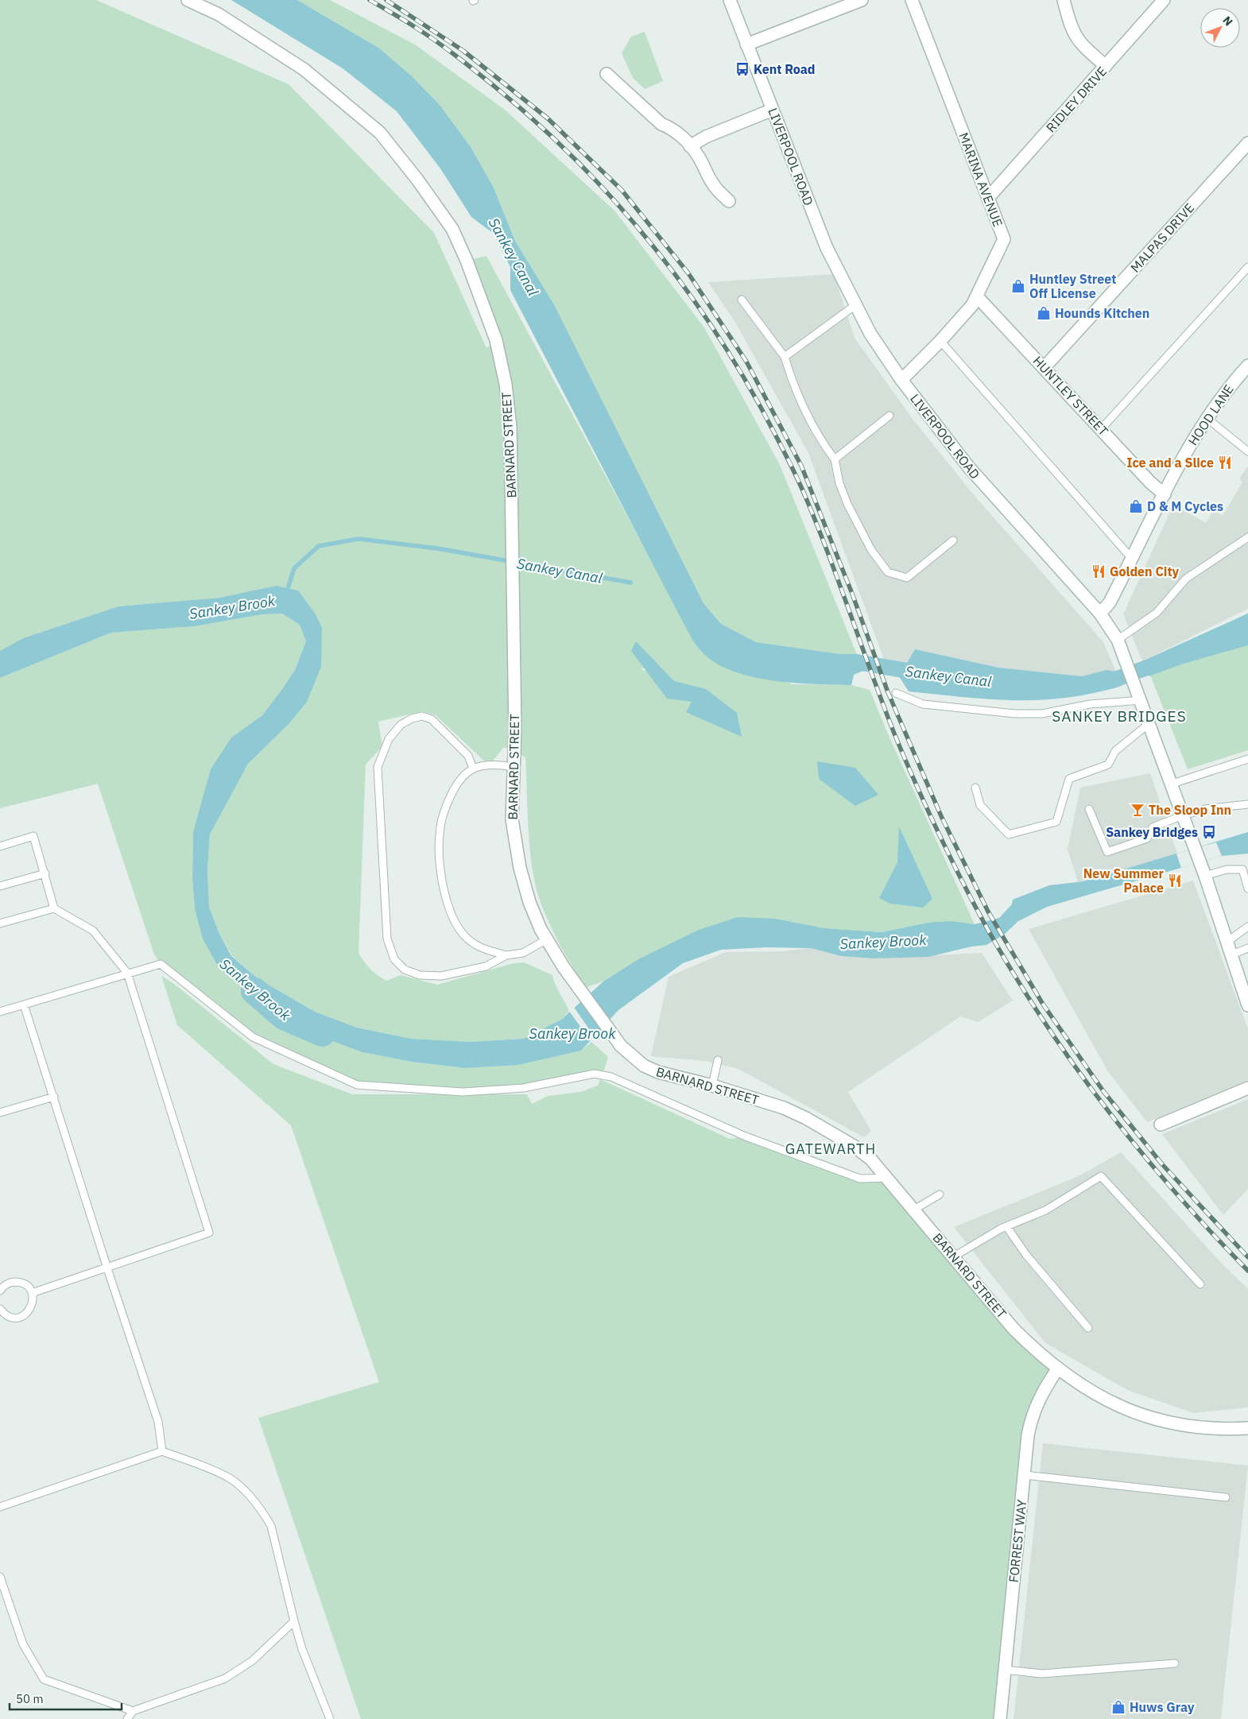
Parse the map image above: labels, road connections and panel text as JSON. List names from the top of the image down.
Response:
{
  "streets": {
    "street": [
      "RIDLEY DRIVE",
      "LIVERPOOL ROAD",
      "MARINA AVENUE",
      "MALPAS DRIVE",
      "HUNTLEY STREET",
      "HOOD LANE",
      "BARNARD STREET",
      "FORREST WAY"
    ]
  },
  "crossings": [
    ["RIDLEY DRIVE", "MARINA AVENUE"],
    ["LIVERPOOL ROAD", "MARINA AVENUE"],
    ["LIVERPOOL ROAD", "HOOD LANE"],
    ["MARINA AVENUE", "HUNTLEY STREET"],
    ["MALPAS DRIVE", "HUNTLEY STREET"],
    ["HUNTLEY STREET", "HOOD LANE"],
    ["BARNARD STREET", "FORREST WAY"]
  ],
  "districts": ["SANKEY BRIDGES", "GATEWARTH"],
  "water": ["Sankey Canal", "Sankey Brook"],
  "places": {
    "bus stop": ["Kent Road", "Sankey Bridges"],
    "shop": [
      "Huntley Street Off License",
      "Hounds Kitchen",
      "D & M Cycles",
      "Huws Gray"
    ],
    "restaurant": ["Ice and a Slice", "Golden City", "New Summer Palace"],
    "bar": ["The Sloop Inn"]
  },
  "scale_bar": "50 m",
  "north": "top right"
}
